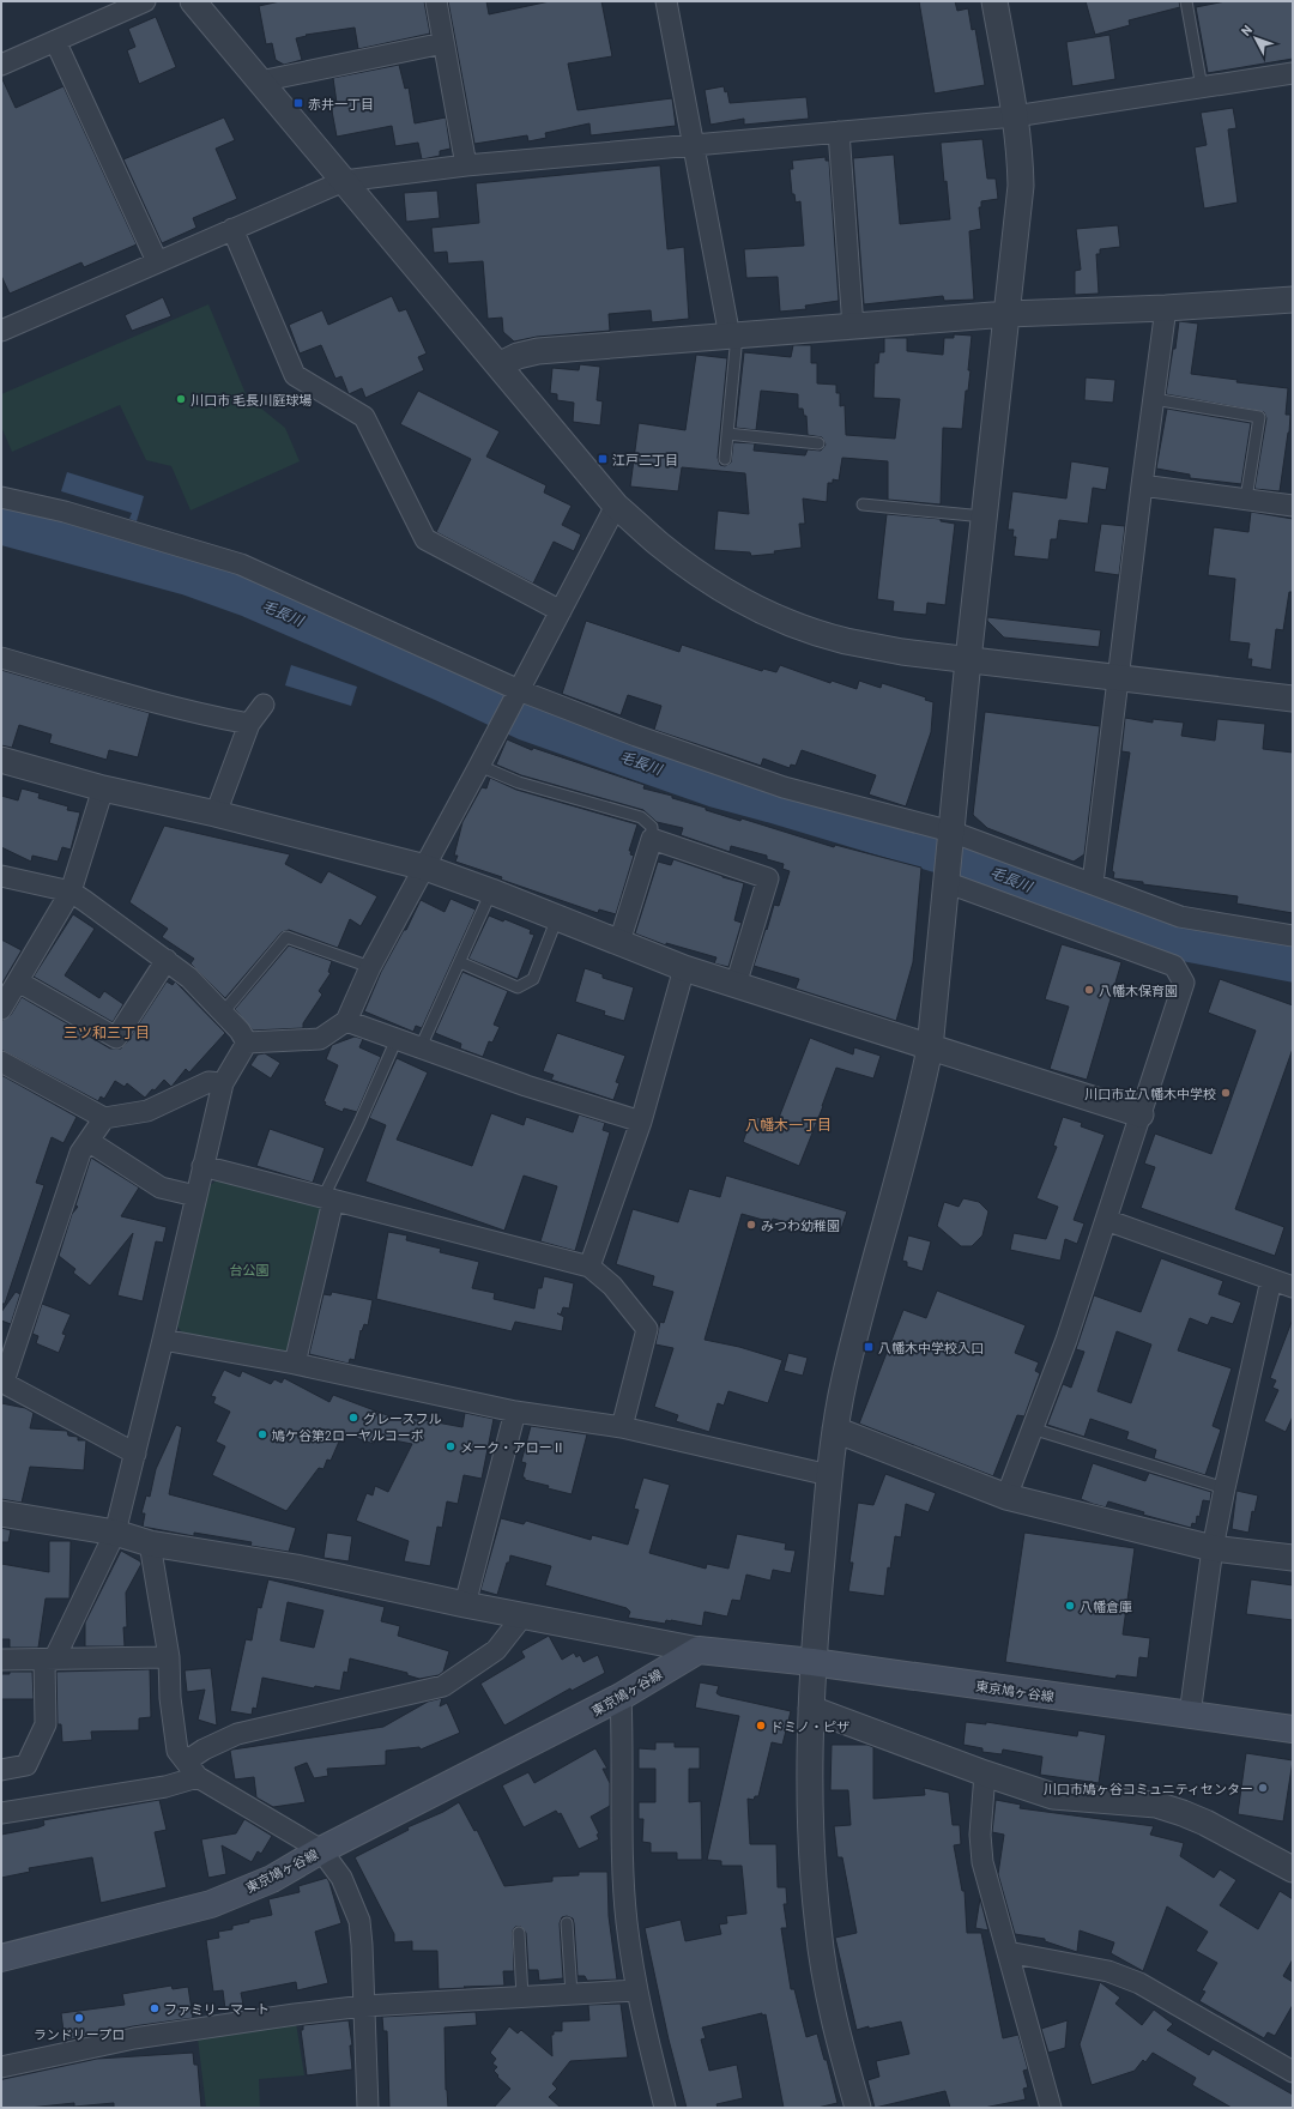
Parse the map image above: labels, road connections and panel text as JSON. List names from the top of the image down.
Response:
{
  "streets": {
    "main road": ["東京鳩ヶ谷線"]
  },
  "districts": ["三ツ和三丁目", "八幡木一丁目"],
  "water": ["毛長川"],
  "parks": ["台公園"],
  "places": {
    "transit": ["赤井一丁目", "江戸二丁目", "八幡木中学校入口"],
    "other": [
      "川口市 毛長川庭球場",
      "八幡木保育園",
      "川口市立八幡木中学校",
      "みつわ幼稚園",
      "グレースフル",
      "鳩ケ谷第2ローヤルコーポ",
      "メーク・アローⅡ",
      "八幡倉庫",
      "ドミノ・ピザ",
      "川口市鳩ヶ谷コミュニティセンター",
      "ファミリーマート",
      "ランドリープロ"
    ]
  },
  "north": "top left"
}
